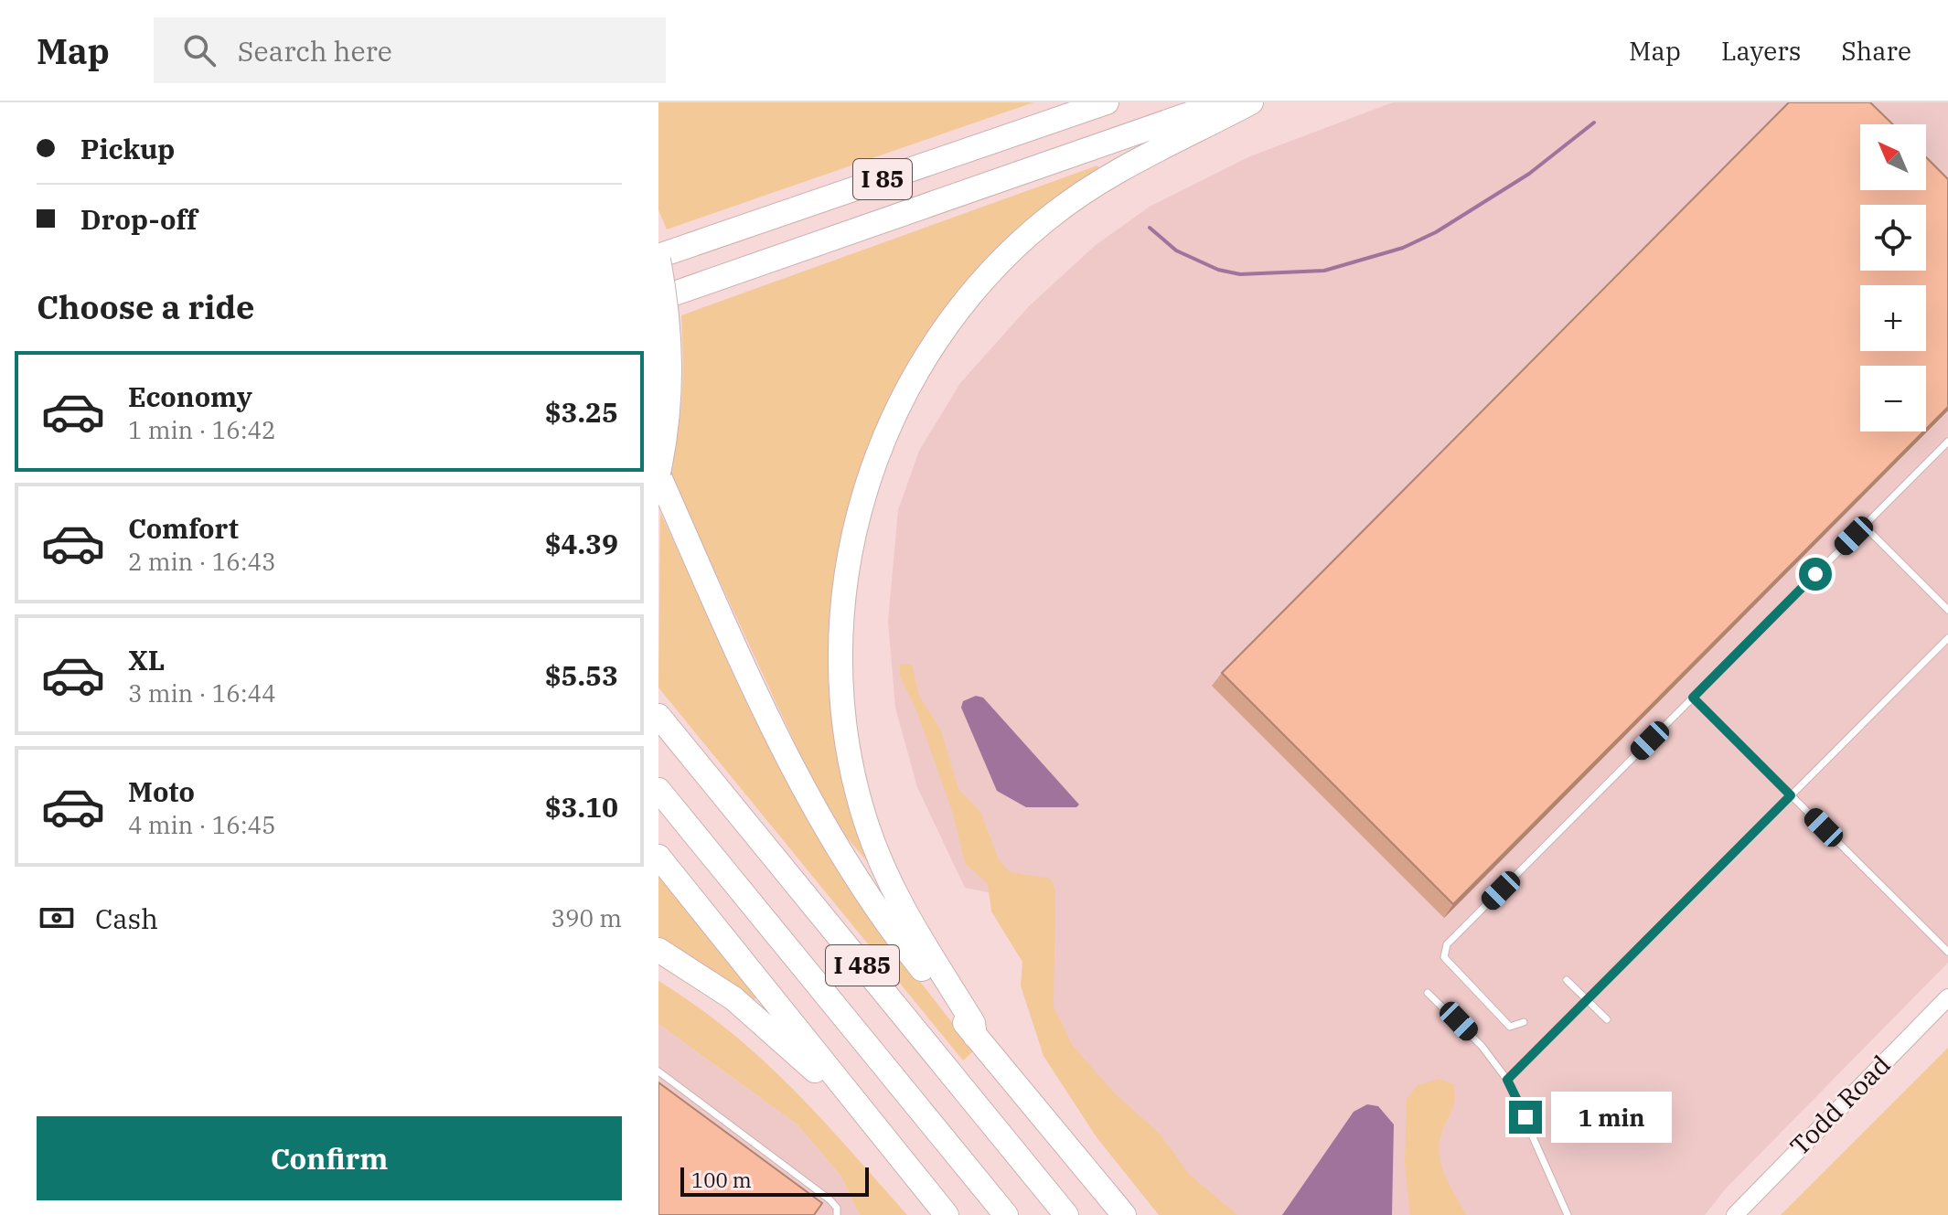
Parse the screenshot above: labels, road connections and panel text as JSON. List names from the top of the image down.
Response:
{
  "streets": {
    "highway": ["I 85", "I 485"],
    "street": ["Todd Road"]
  },
  "scale_bar": "100 m",
  "north": "top left",
  "page": {
    "header": "Map",
    "search": "Search here",
    "nav": ["Map", "Layers", "Share"],
    "banner": ["Pickup", "Drop-off"],
    "map_buttons": ["+", "−"],
    "heading": "Choose a ride",
    "list": [
      {
        "name": "Economy",
        "note": "1 min · 16:42",
        "value": "$3.25"
      },
      {
        "name": "Comfort",
        "note": "2 min · 16:43",
        "value": "$4.39"
      },
      {
        "name": "XL",
        "note": "3 min · 16:44",
        "value": "$5.53"
      },
      {
        "name": "Moto",
        "note": "4 min · 16:45",
        "value": "$3.10"
      }
    ],
    "pay": ["Cash", "390 m"],
    "bubble": "1 min",
    "buttons": "Confirm",
    "scale": "100 m"
  }
}
